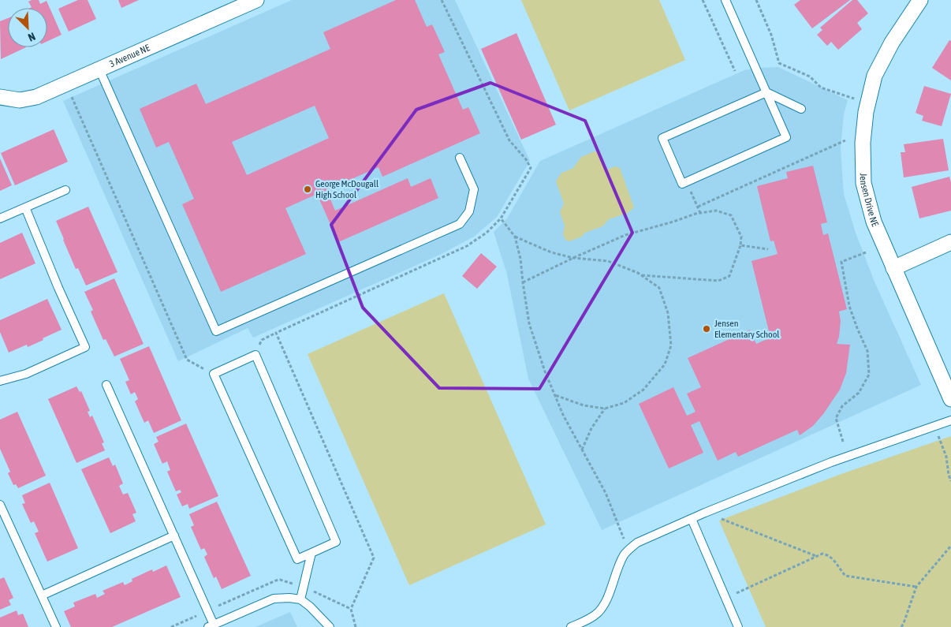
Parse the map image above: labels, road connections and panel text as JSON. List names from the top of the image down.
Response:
{
  "streets": {
    "street": ["3 Avenue NE", "Jensen Drive NE"]
  },
  "places": ["George McDougall High School", "Jensen Elementary School"],
  "north": "bottom right"
}
